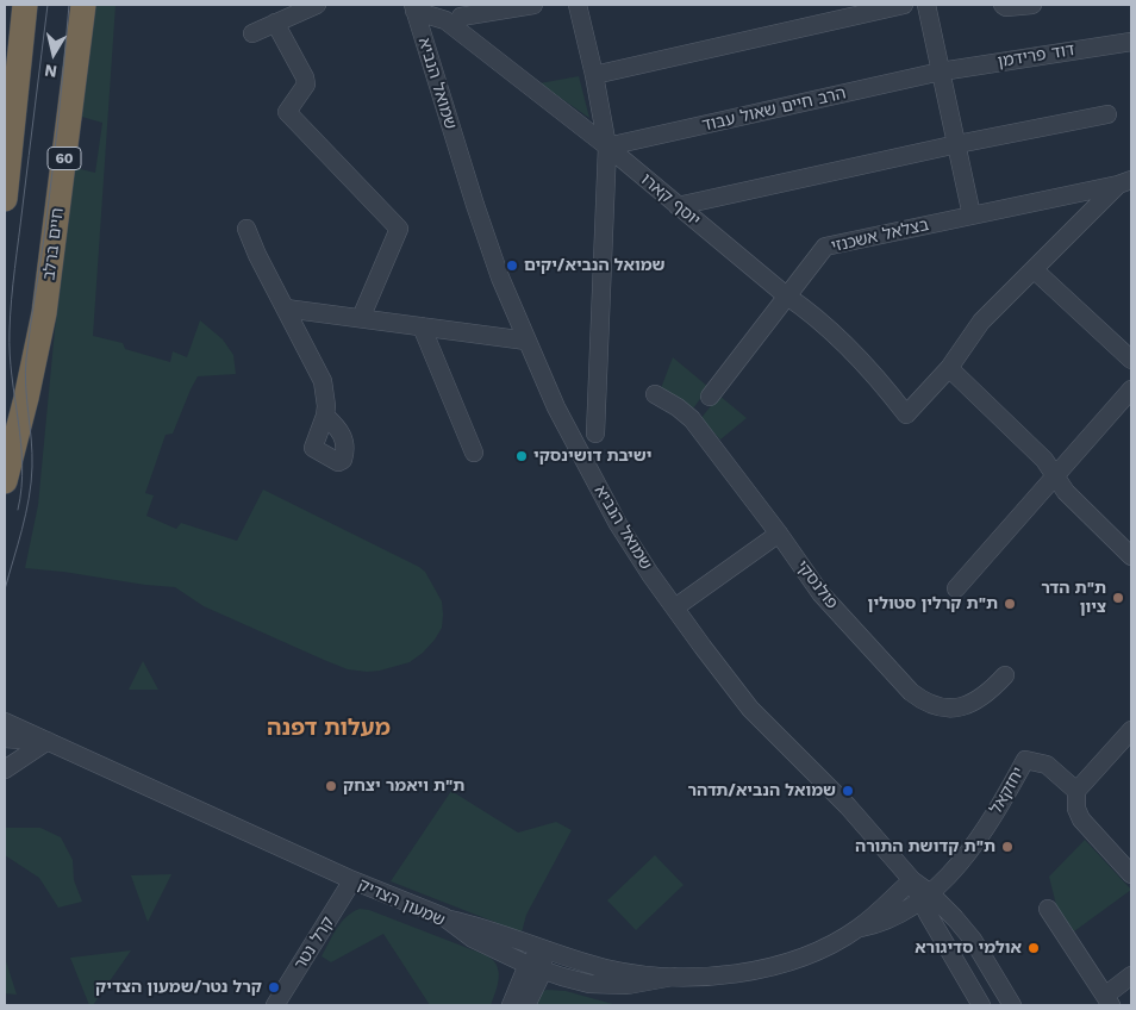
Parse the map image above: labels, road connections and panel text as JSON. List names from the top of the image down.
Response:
{
  "streets": {
    "highway": ["60", "חיים ברלב"],
    "street": [
      "דוד פרידמן",
      "שמואל הנביא",
      "הרב חיים שאול עבוד",
      "יוסף קארו",
      "בצלאל אשכנזי",
      "פולנסקי",
      "יחזקאל",
      "שמעון הצדיק",
      "קרל נטר"
    ]
  },
  "crossings": [
    ["דוד פרידמן", "הרב חיים שאול עבוד"],
    ["שמואל הנביא", "יוסף קארו"],
    ["שמואל הנביא", "יחזקאל"],
    ["הרב חיים שאול עבוד", "יוסף קארו"],
    ["יוסף קארו", "בצלאל אשכנזי"],
    ["שמעון הצדיק", "קרל נטר"]
  ],
  "districts": ["מעלות דפנה"],
  "places": [
    "שמואל הנביא/יקים",
    "ישיבת דושינסקי",
    "ת\"ת הדר ציון",
    "ת\"ת קרלין סטולין",
    "ת\"ת ויאמר יצחק",
    "שמואל הנביא/תדהר",
    "ת\"ת קדושת התורה",
    "אולמי סדיגורא",
    "קרל נטר/שמעון הצדיק"
  ],
  "north": "bottom"
}
